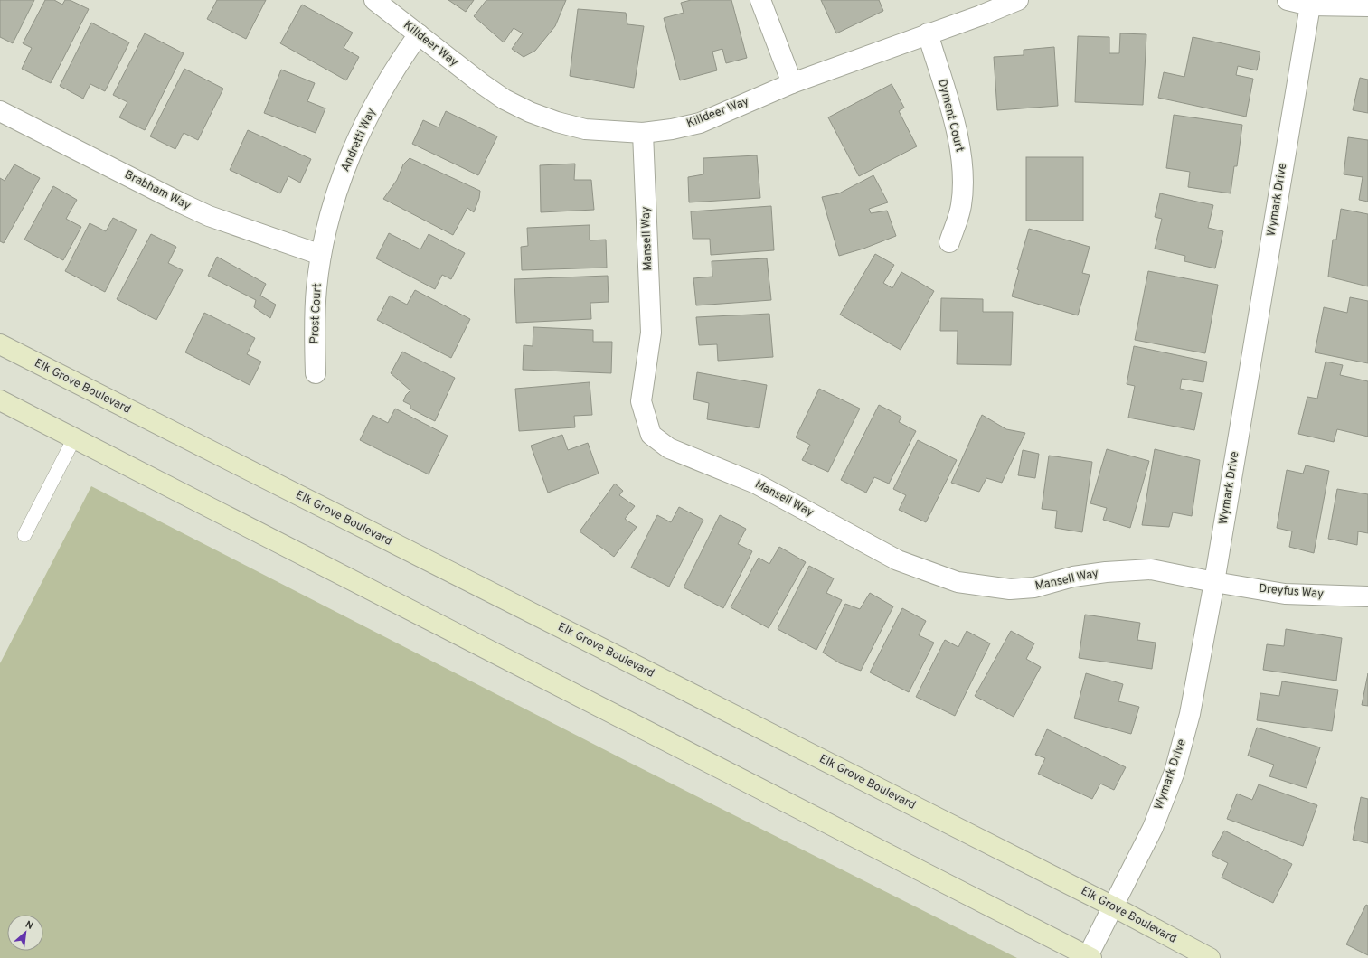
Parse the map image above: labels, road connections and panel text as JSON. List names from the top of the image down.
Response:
{
  "streets": {
    "main road": ["Elk Grove Boulevard"],
    "street": [
      "Killdeer Way",
      "Dyment Court",
      "Andretti Way",
      "Brabham Way",
      "Wymark Drive",
      "Mansell Way",
      "Prost Court",
      "Dreyfus Way"
    ]
  },
  "crossings": [
    ["Killdeer Way", "Dyment Court"],
    ["Killdeer Way", "Andretti Way"],
    ["Killdeer Way", "Mansell Way"],
    ["Andretti Way", "Brabham Way"],
    ["Andretti Way", "Prost Court"],
    ["Brabham Way", "Prost Court"],
    ["Wymark Drive", "Mansell Way"],
    ["Wymark Drive", "Elk Grove Boulevard"],
    ["Wymark Drive", "Dreyfus Way"],
    ["Mansell Way", "Dreyfus Way"]
  ],
  "north": "top right"
}
